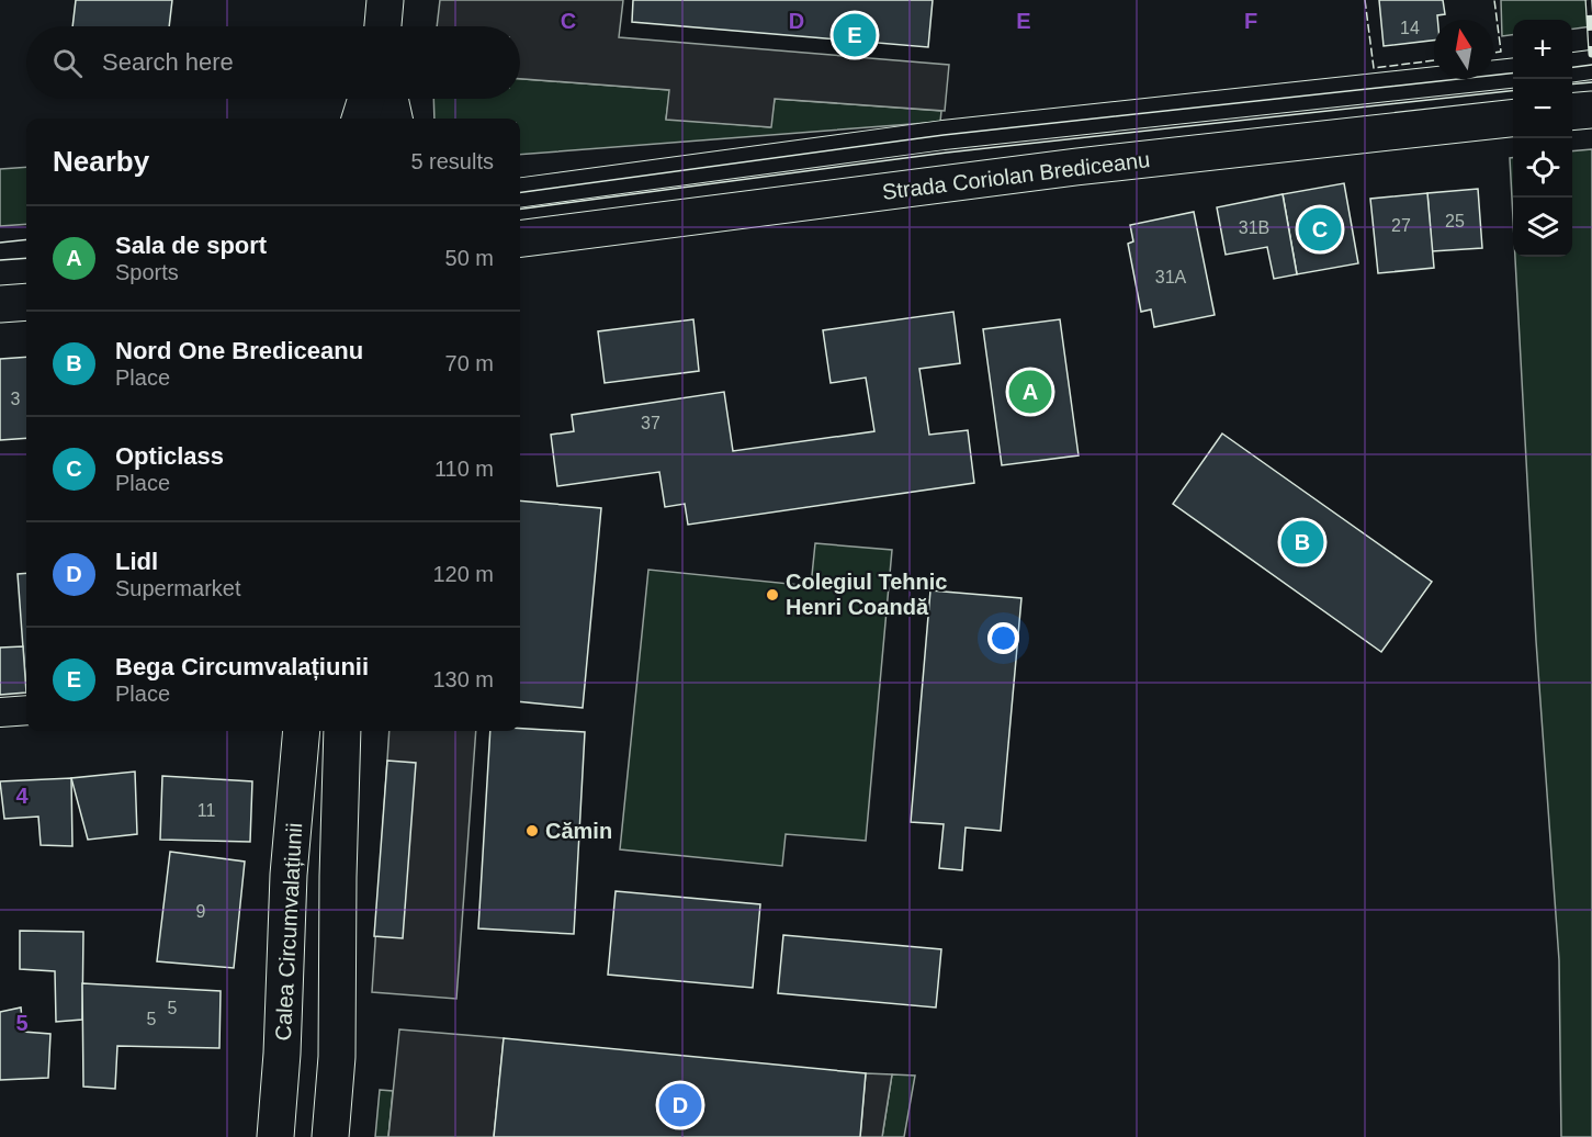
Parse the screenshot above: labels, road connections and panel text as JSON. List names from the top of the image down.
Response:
{
  "streets": {
    "street": ["Strada Coriolan Brediceanu", "Calea Circumvalațiunii"]
  },
  "places": ["Colegiul Tehnic Henri Coandă", "Cămin"],
  "house_numbers": [
    "14",
    "25",
    "27",
    "31B",
    "31A",
    "3",
    "37",
    "11",
    "9",
    "5",
    "5"
  ],
  "north": "top",
  "page": {
    "pins": [
      "E",
      "C",
      "A",
      "B",
      "D"
    ],
    "map_buttons": ["+", "−"],
    "search": "Search here",
    "heading": ["Nearby", "5 results"],
    "list": [
      {
        "mark": "A",
        "name": "Sala de sport",
        "note": "Sports",
        "value": "50 m"
      },
      {
        "mark": "B",
        "name": "Nord One Brediceanu",
        "note": "Place",
        "value": "70 m"
      },
      {
        "mark": "C",
        "name": "Opticlass",
        "note": "Place",
        "value": "110 m"
      },
      {
        "mark": "D",
        "name": "Lidl",
        "note": "Supermarket",
        "value": "120 m"
      },
      {
        "mark": "E",
        "name": "Bega Circumvalațiunii",
        "note": "Place",
        "value": "130 m"
      }
    ]
  },
  "grid": {
    "columns": [
      "C",
      "D",
      "E",
      "F"
    ],
    "rows": ["4", "5"]
  }
}
